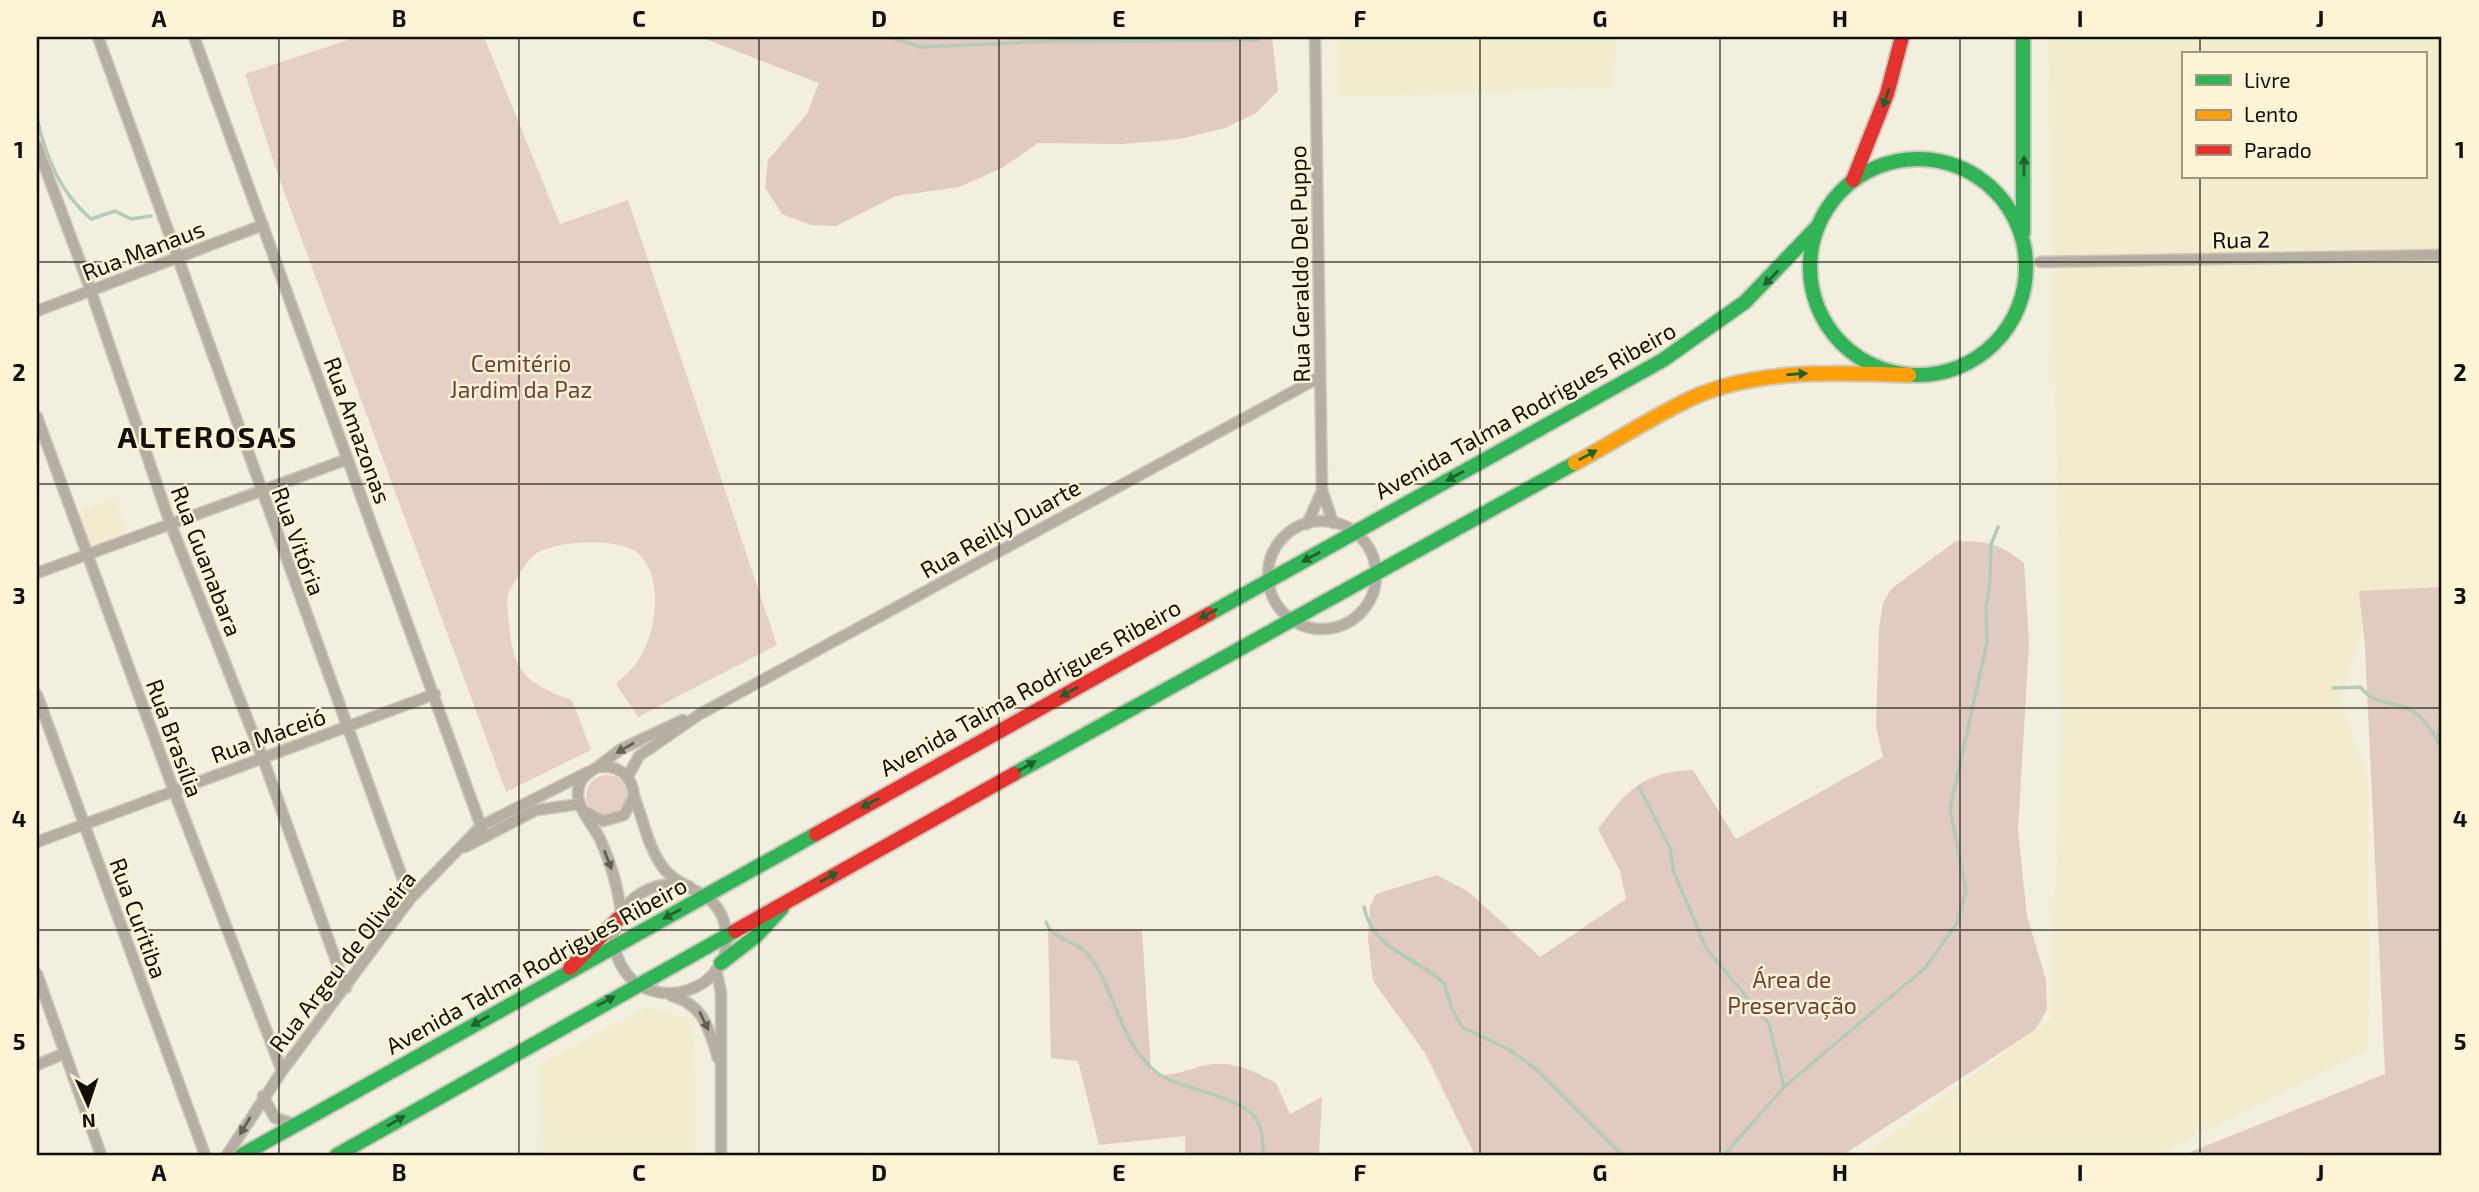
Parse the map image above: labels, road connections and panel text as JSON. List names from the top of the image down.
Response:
{
  "streets": {
    "main road": ["Avenida Talma Rodrigues Ribeiro"],
    "street": [
      "Rua 2",
      "Rua Manaus",
      "Rua Geraldo Del Puppo",
      "Rua Amazonas",
      "Rua Reilly Duarte",
      "Rua Vitória",
      "Rua Guanabara",
      "Rua Maceió",
      "Rua Brasília",
      "Rua Curitiba",
      "Rua Argeu de Oliveira"
    ]
  },
  "crossings": [
    ["Rua Manaus", "Rua Amazonas"],
    ["Rua Manaus", "Rua Vitória"],
    ["Rua Manaus", "Rua Guanabara"],
    ["Rua Geraldo Del Puppo", "Rua Reilly Duarte"],
    ["Rua Amazonas", "Rua Reilly Duarte"],
    ["Rua Amazonas", "Rua Maceió"],
    ["Rua Reilly Duarte", "Rua Argeu de Oliveira"],
    ["Rua Vitória", "Rua Maceió"],
    ["Rua Vitória", "Rua Argeu de Oliveira"],
    ["Rua Guanabara", "Rua Maceió"],
    ["Rua Guanabara", "Rua Argeu de Oliveira"],
    ["Rua Maceió", "Rua Brasília"],
    ["Rua Maceió", "Rua Curitiba"],
    ["Rua Brasília", "Rua Argeu de Oliveira"]
  ],
  "districts": ["ALTEROSAS"],
  "parks": ["Cemitério Jardim da Paz", "Área de Preservação"],
  "legend": ["Livre", "Lento", "Parado"],
  "north": "bottom",
  "grid": {
    "columns": [
      "A",
      "B",
      "C",
      "D",
      "E",
      "F",
      "G",
      "H",
      "I",
      "J"
    ],
    "rows": [
      "1",
      "2",
      "3",
      "4",
      "5"
    ]
  }
}
